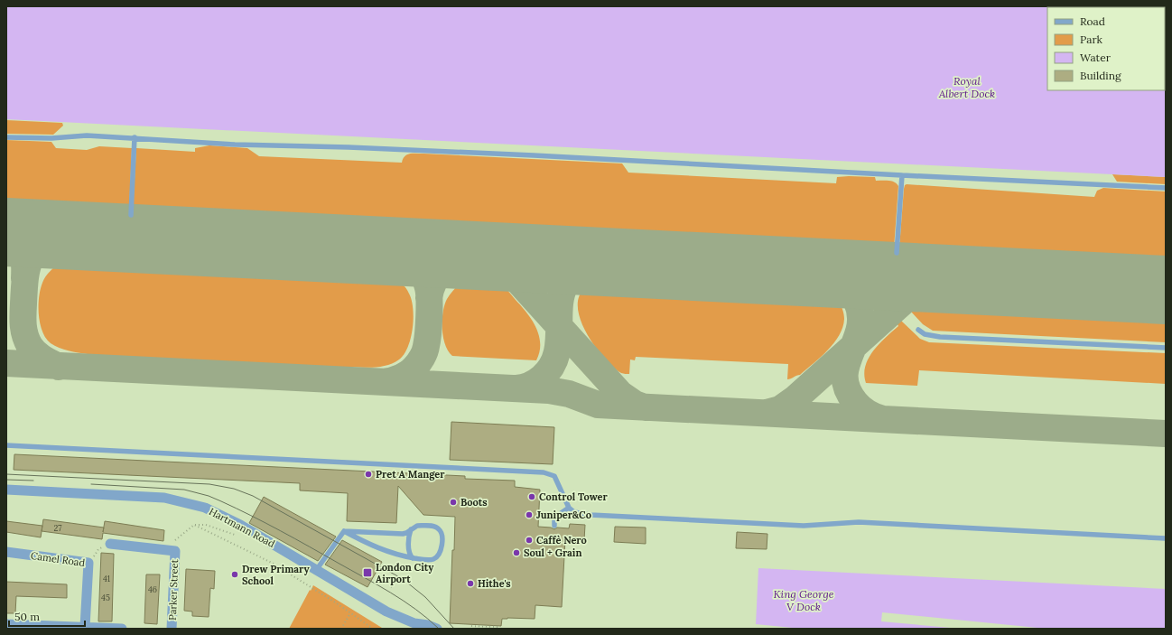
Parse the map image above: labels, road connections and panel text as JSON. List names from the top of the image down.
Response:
{
  "streets": {
    "street": ["Hartmann Road", "Camel Road", "Parker Street"]
  },
  "water": ["Royal Albert Dock", "King George V Dock"],
  "places": {
    "other": [
      "Pret A Manger",
      "Control Tower",
      "Boots",
      "Juniper&Co",
      "Caffè Nero",
      "Soul + Grain",
      "Drew Primary School",
      "Hithe's"
    ],
    "transit": ["London City Airport"]
  },
  "house_numbers": [
    "27",
    "41",
    "46",
    "45"
  ],
  "legend": [
    "Road",
    "Park",
    "Water",
    "Building"
  ],
  "scale_bar": "50 m"
}
